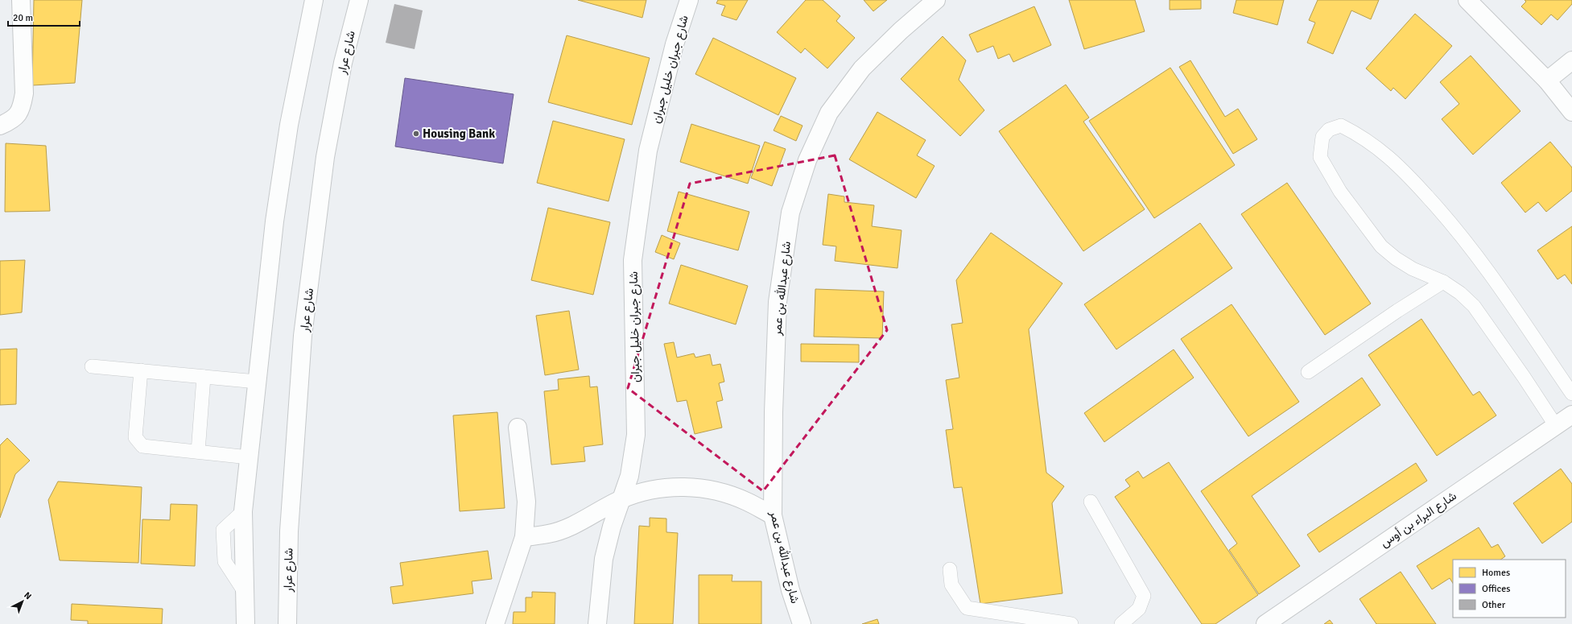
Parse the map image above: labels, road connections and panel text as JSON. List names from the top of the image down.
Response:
{
  "streets": {
    "street": [
      "شارع عرار",
      "شارع جبران خليل جبران",
      "شارع عبدالله بن عمر",
      "شارع البراء بن أوس"
    ]
  },
  "places": ["Housing Bank"],
  "legend": ["Homes", "Offices", "Other"],
  "scale_bar": "20 m",
  "north": "top right"
}
